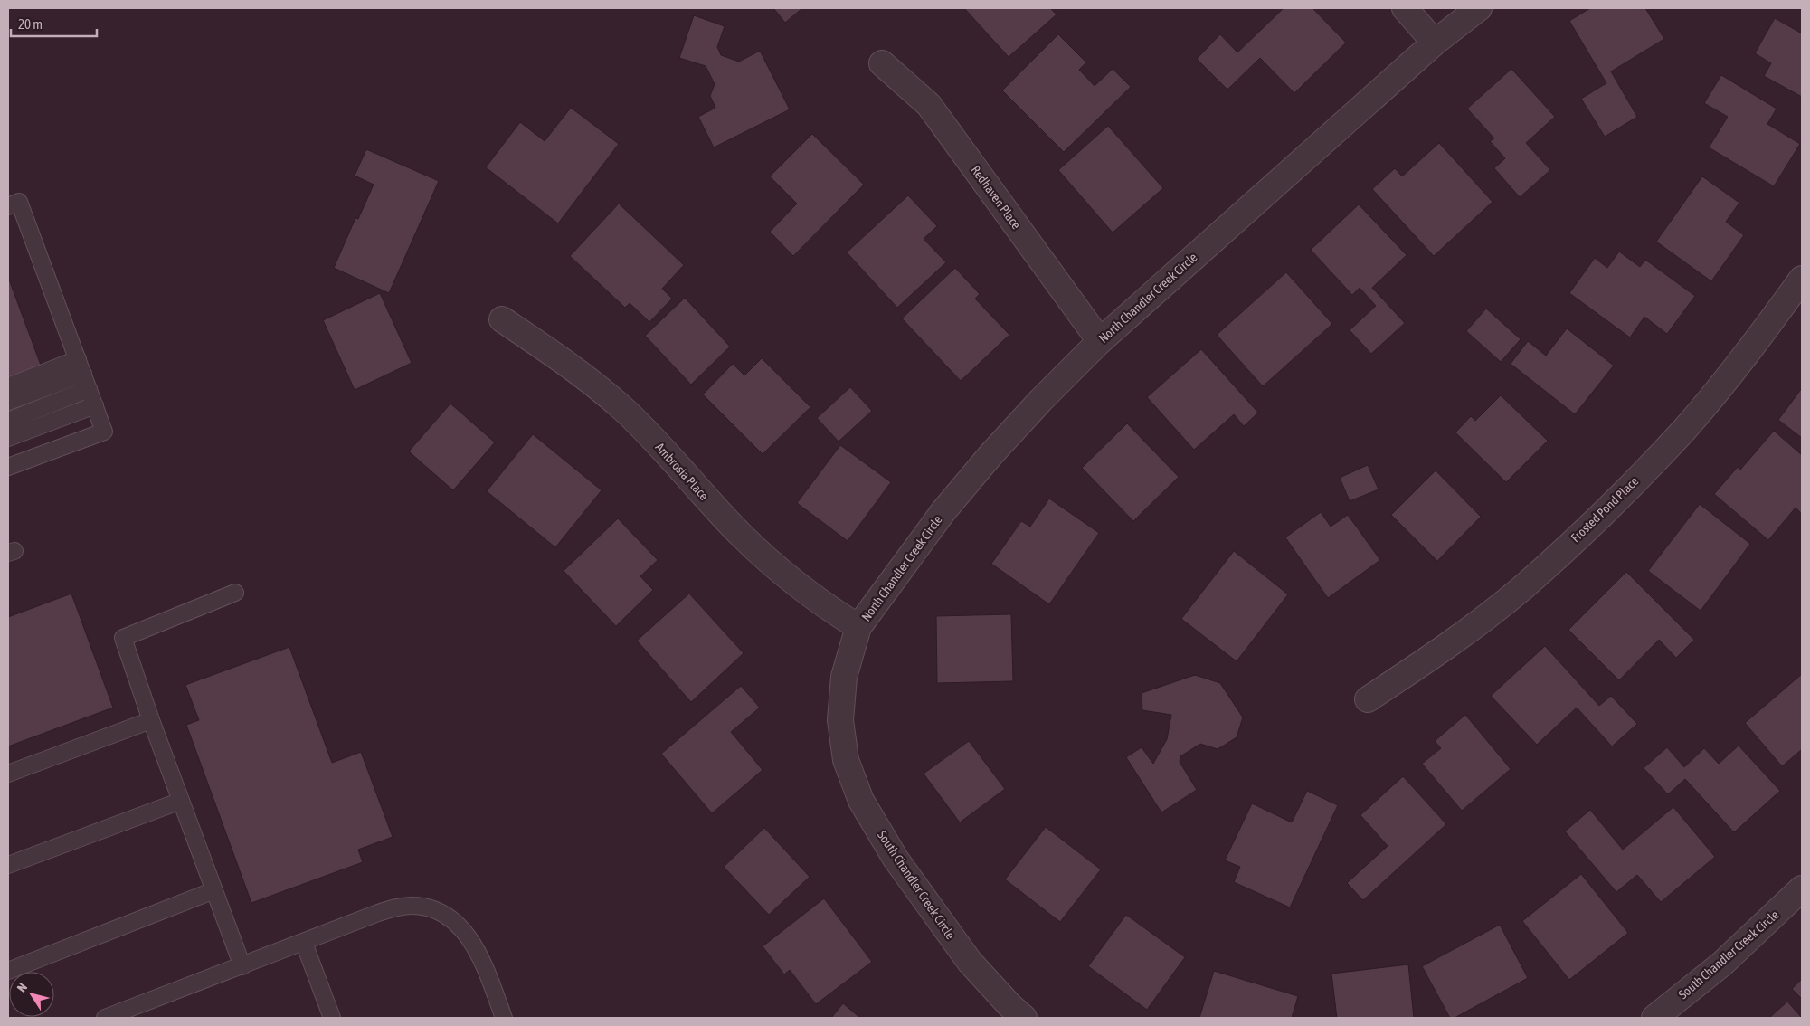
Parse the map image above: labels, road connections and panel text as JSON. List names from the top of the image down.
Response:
{
  "streets": {
    "street": [
      "Redhaven Place",
      "North Chandler Creek Circle",
      "Ambrosia Place",
      "Frosted Pond Place",
      "South Chandler Creek Circle"
    ]
  },
  "crossings": [
    ["Redhaven Place", "North Chandler Creek Circle"],
    ["North Chandler Creek Circle", "Ambrosia Place"],
    ["North Chandler Creek Circle", "South Chandler Creek Circle"],
    ["Ambrosia Place", "South Chandler Creek Circle"]
  ],
  "scale_bar": "20 m",
  "north": "top left"
}
